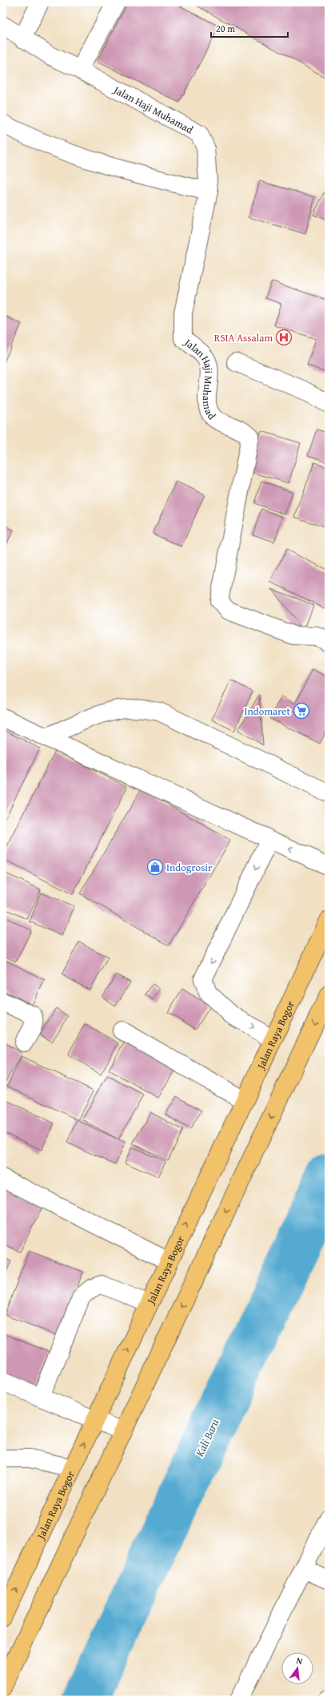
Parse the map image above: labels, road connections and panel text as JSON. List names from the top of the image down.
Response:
{
  "streets": {
    "highway": ["Jalan Raya Bogor"],
    "street": ["Jalan Haji Muhamad"]
  },
  "water": ["Kali Baru"],
  "places": {
    "hospital": ["RSIA Assalam"],
    "supermarket": ["Indomaret"],
    "shop": ["Indogrosir"]
  },
  "scale_bar": "20 m",
  "north": "top"
}
